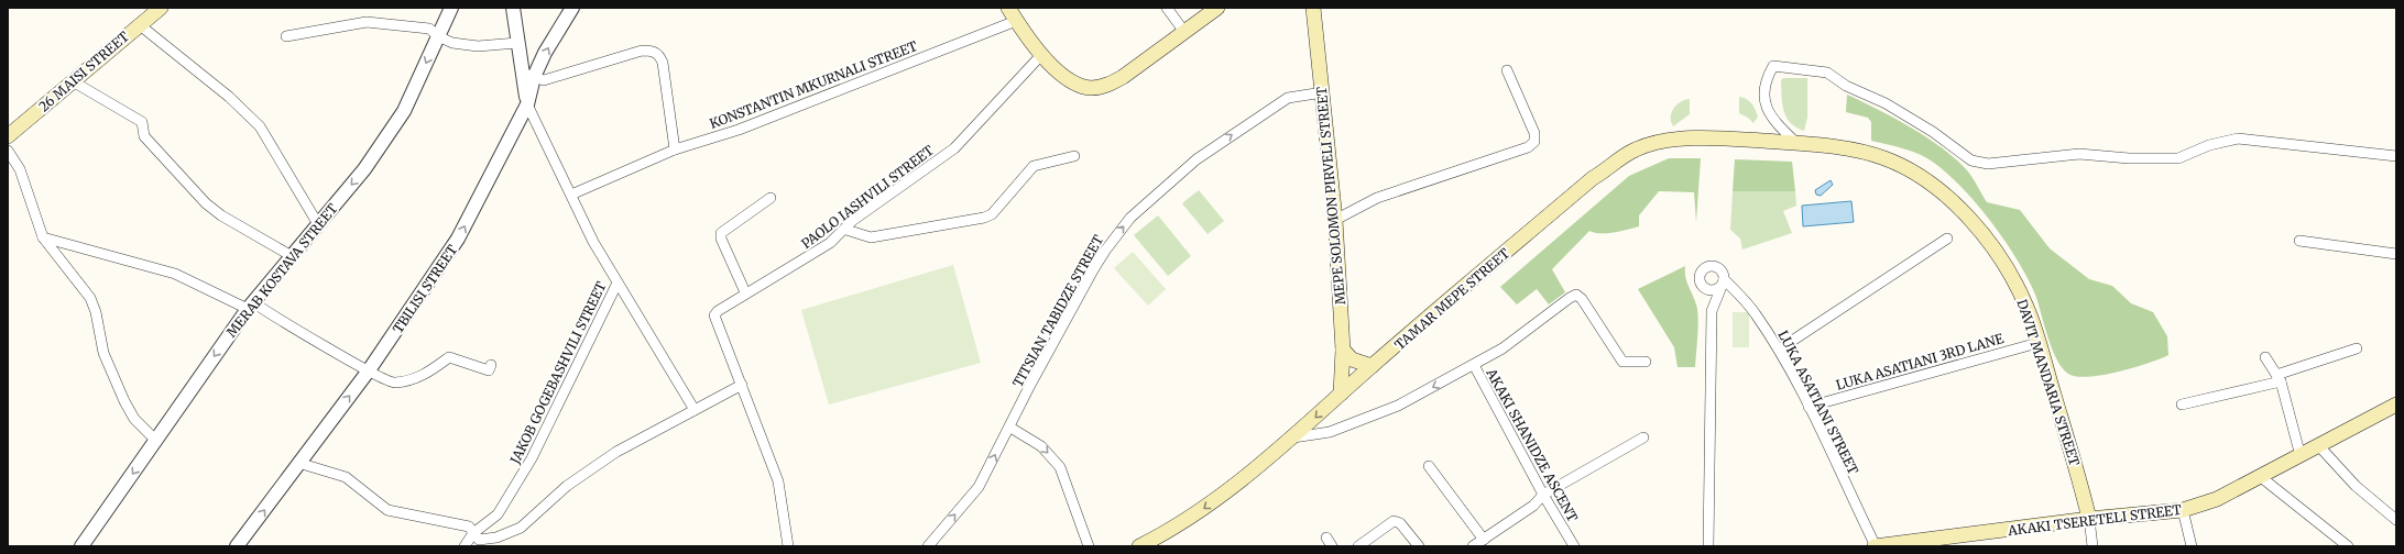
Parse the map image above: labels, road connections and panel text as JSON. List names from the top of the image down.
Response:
{
  "streets": {
    "main road": [
      "26 MAISI STREET",
      "MEPE SOLOMON PIRVELI STREET",
      "TAMAR MEPE STREET",
      "DAVIT MANDARIA STREET",
      "AKAKI TSERETELI STREET"
    ],
    "street": [
      "KONSTANTIN MKURNALI STREET",
      "PAOLO IASHVILI STREET",
      "MERAB KOSTAVA STREET",
      "TBILISI STREET",
      "TITSIAN TABIDZE STREET",
      "LUKA ASATIANI 3RD LANE",
      "JAKOB GOGEBASHVILI STREET",
      "LUKA ASATIANI STREET",
      "AKAKI SHANIDZE ASCENT"
    ]
  },
  "crossings": [
    ["KONSTANTIN MKURNALI STREET", "JAKOB GOGEBASHVILI STREET"],
    ["MEPE SOLOMON PIRVELI STREET", "TAMAR MEPE STREET"],
    ["MEPE SOLOMON PIRVELI STREET", "TITSIAN TABIDZE STREET"],
    ["TBILISI STREET", "JAKOB GOGEBASHVILI STREET"],
    ["TAMAR MEPE STREET", "DAVIT MANDARIA STREET"],
    ["TAMAR MEPE STREET", "AKAKI SHANIDZE ASCENT"],
    ["LUKA ASATIANI 3RD LANE", "DAVIT MANDARIA STREET"],
    ["LUKA ASATIANI 3RD LANE", "LUKA ASATIANI STREET"],
    ["DAVIT MANDARIA STREET", "AKAKI TSERETELI STREET"],
    ["LUKA ASATIANI STREET", "AKAKI TSERETELI STREET"]
  ],
  "one_way": [
    "MERAB KOSTAVA STREET",
    "TBILISI STREET",
    "TITSIAN TABIDZE STREET",
    "AKAKI SHANIDZE ASCENT"
  ]
}
